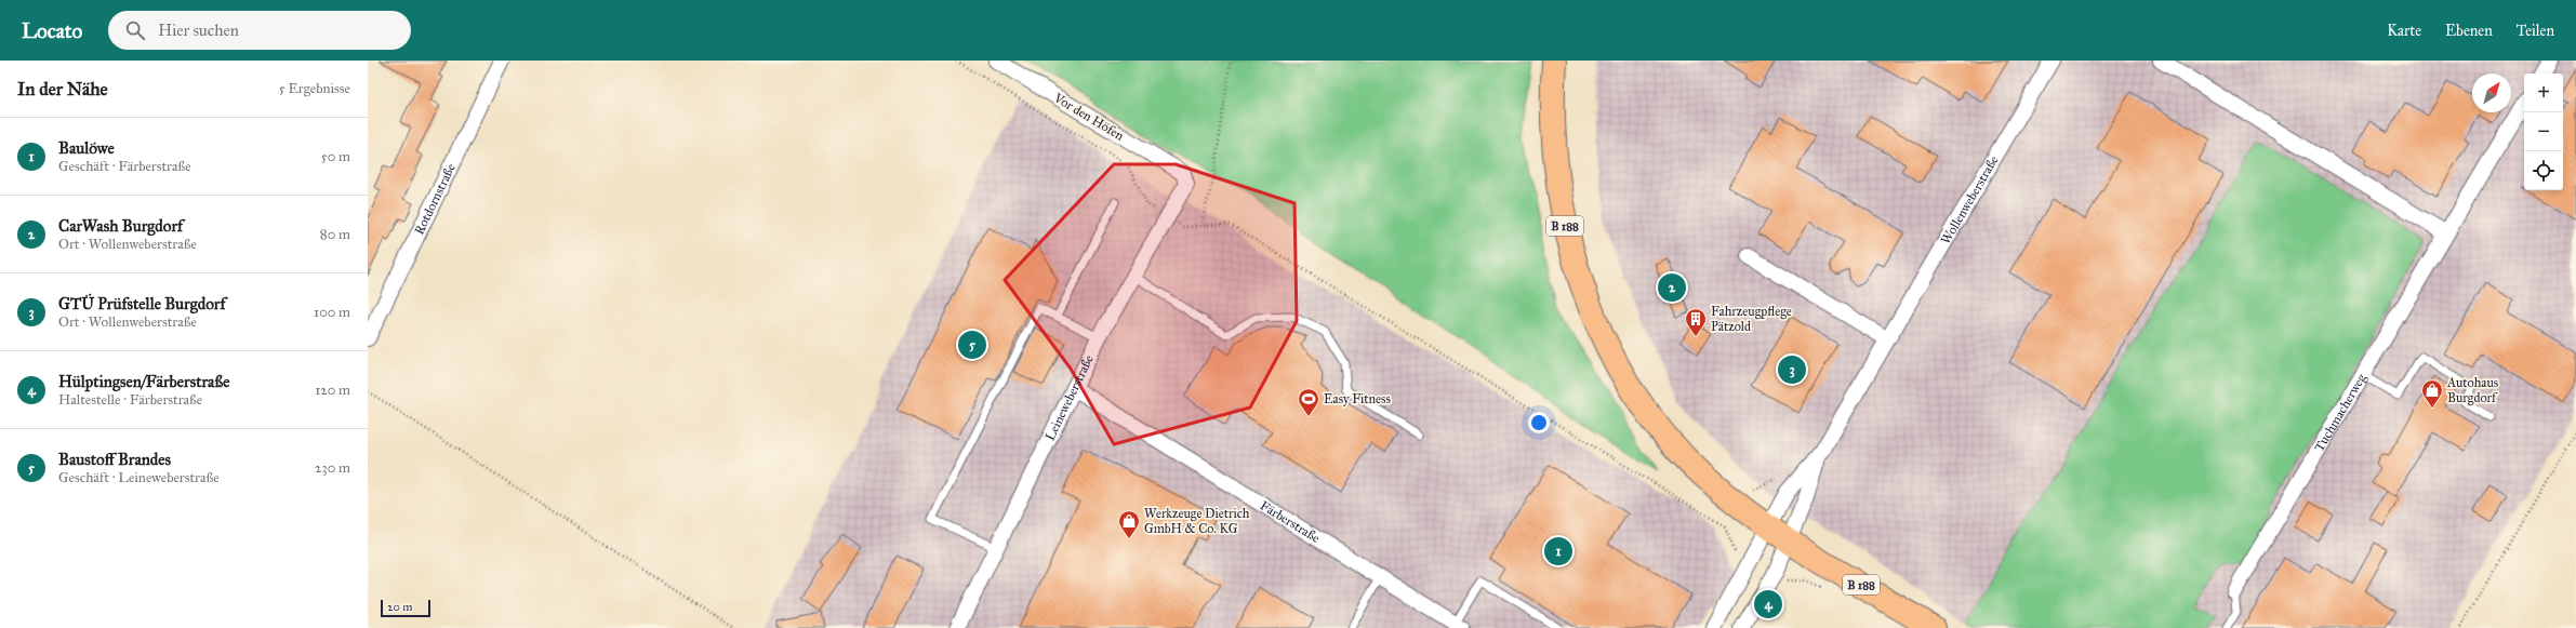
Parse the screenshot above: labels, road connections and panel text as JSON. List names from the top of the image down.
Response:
{
  "streets": {
    "main road": ["B 188"],
    "street": [
      "Vor den Höfen",
      "Rotdornstraße",
      "Wollenweberstraße",
      "Leineweberstraße",
      "Tuchmacherweg",
      "Färberstraße"
    ]
  },
  "crossings": [
    ["Vor den Höfen", "Leineweberstraße"],
    ["Wollenweberstraße", "B 188"],
    ["Leineweberstraße", "Färberstraße"]
  ],
  "places": {
    "building": ["Fahrzeugpflege Pätzold"],
    "shop": ["Autohaus Burgdorf", "Werkzeuge Dietrich GmbH & Co. KG"],
    "sports": ["Easy Fitness"]
  },
  "scale_bar": "20 m",
  "north": "top right",
  "page": {
    "header": "Locato",
    "search": "Hier suchen",
    "nav": ["Karte", "Ebenen", "Teilen"],
    "heading": ["In der Nähe", "5 Ergebnisse"],
    "map_buttons": ["+", "−"],
    "list": [
      {
        "mark": "1",
        "name": "Baulöwe",
        "note": "Geschäft · Färberstraße",
        "value": "50 m"
      },
      {
        "mark": "2",
        "name": "CarWash Burgdorf",
        "note": "Ort · Wollenweberstraße",
        "value": "80 m"
      },
      {
        "mark": "3",
        "name": "GTÜ Prüfstelle Burgdorf",
        "note": "Ort · Wollenweberstraße",
        "value": "100 m"
      },
      {
        "mark": "4",
        "name": "Hülptingsen/Färberstraße",
        "note": "Haltestelle · Färberstraße",
        "value": "120 m"
      },
      {
        "mark": "5",
        "name": "Baustoff Brandes",
        "note": "Geschäft · Leineweberstraße",
        "value": "230 m"
      }
    ],
    "pins": [
      "2",
      "5",
      "3",
      "1",
      "4"
    ],
    "scale": "20 m"
  }
}
